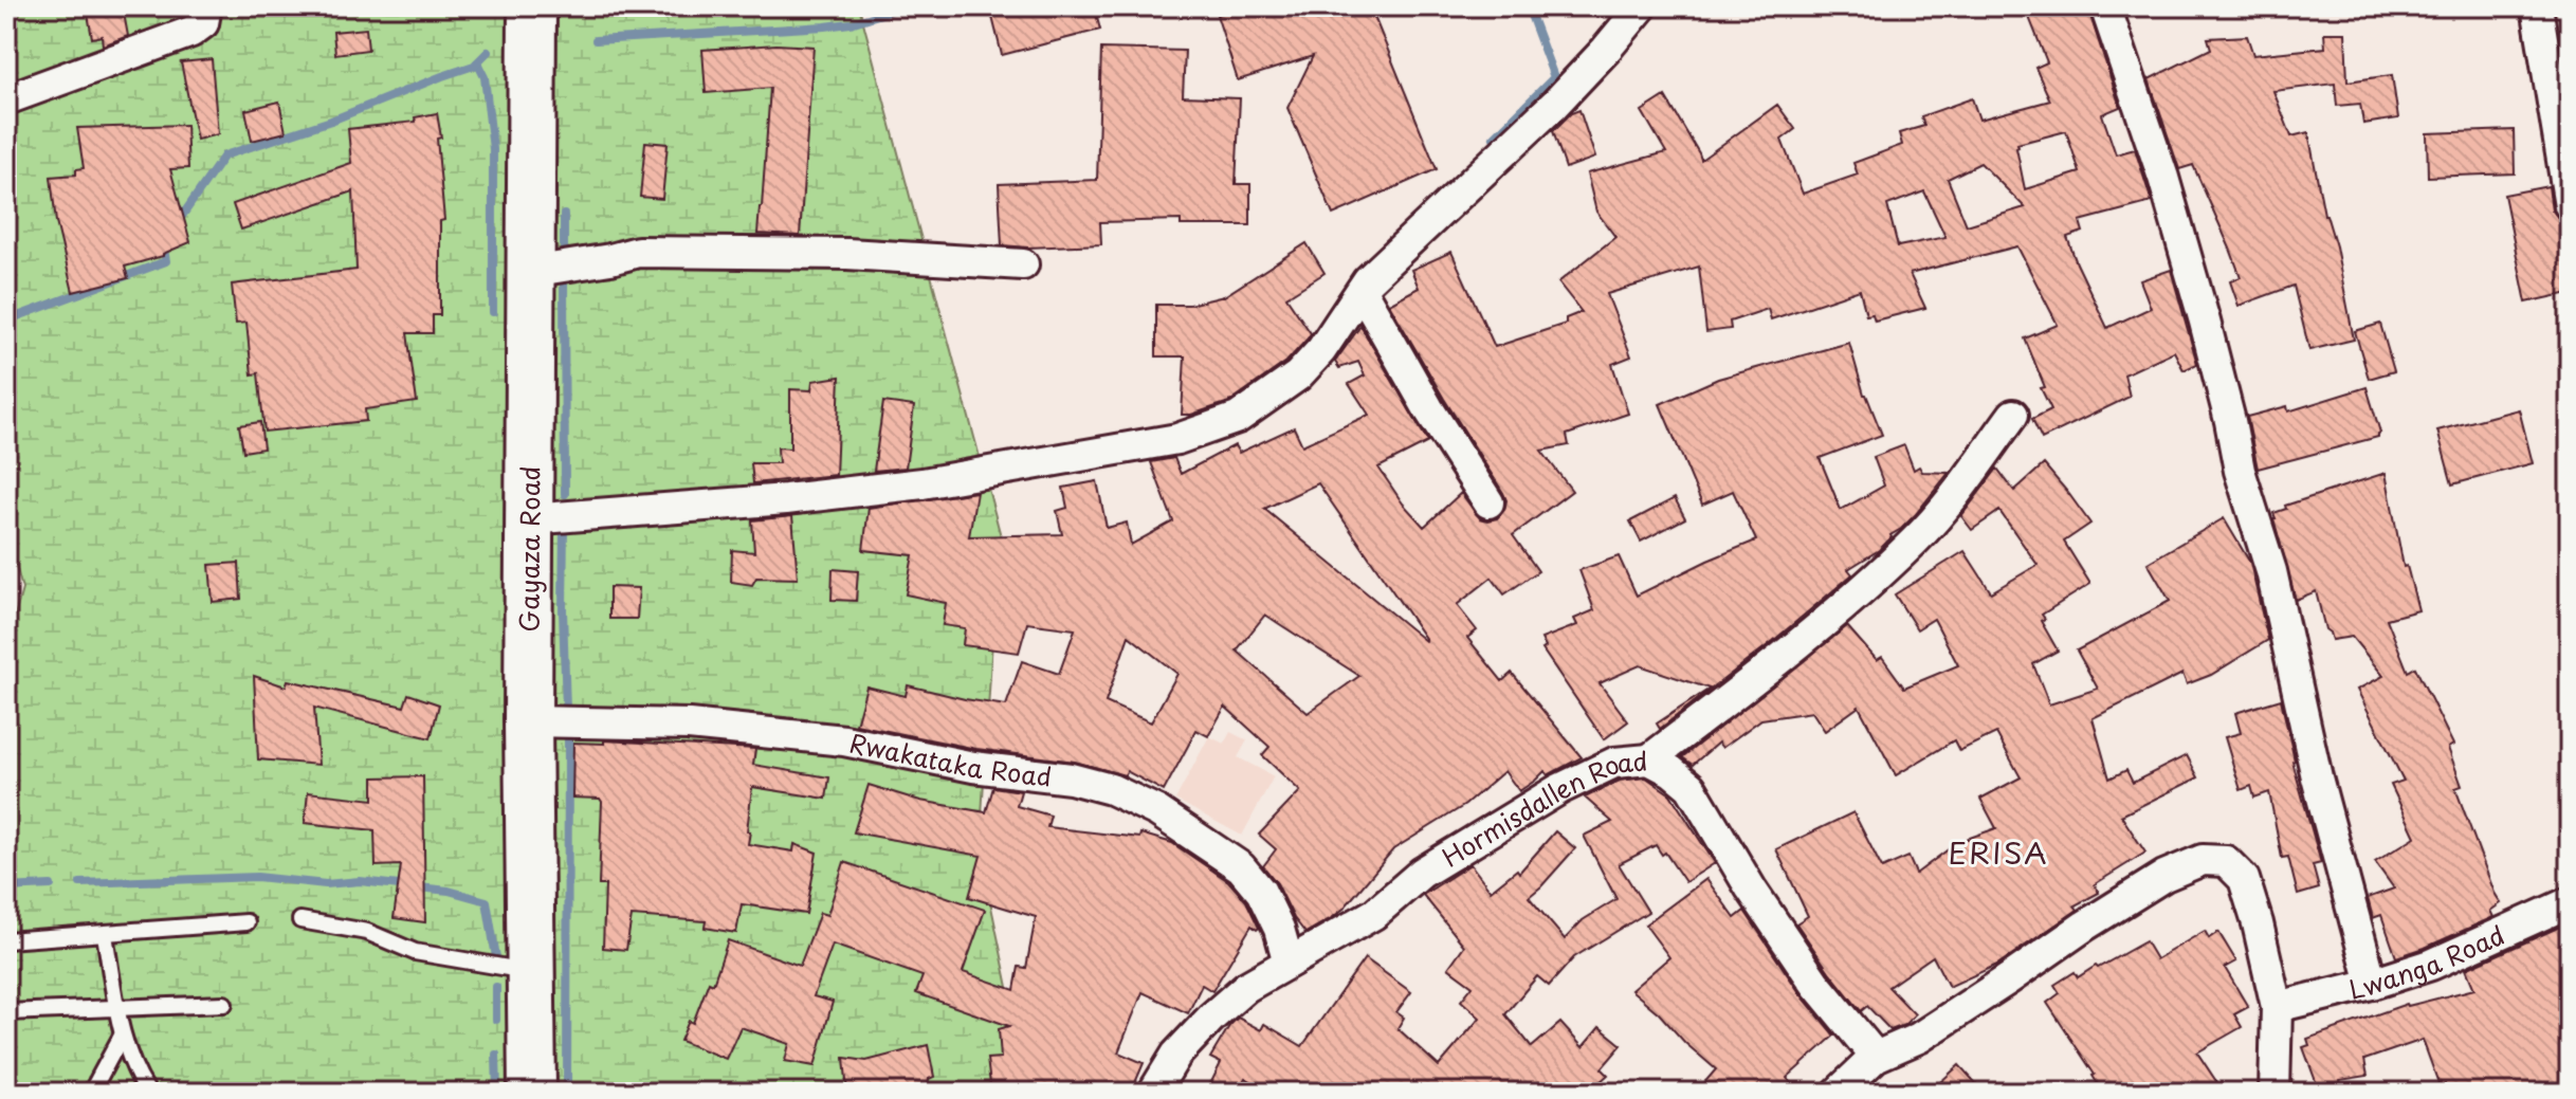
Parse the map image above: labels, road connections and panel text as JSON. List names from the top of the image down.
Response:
{
  "streets": {
    "main road": ["Gayaza Road"],
    "street": ["Rwakataka Road", "Hormisdallen Road", "Lwanga Road"]
  },
  "crossings": [
    ["Gayaza Road", "Rwakataka Road"],
    ["Rwakataka Road", "Hormisdallen Road"]
  ],
  "districts": ["ERISA"]
}
